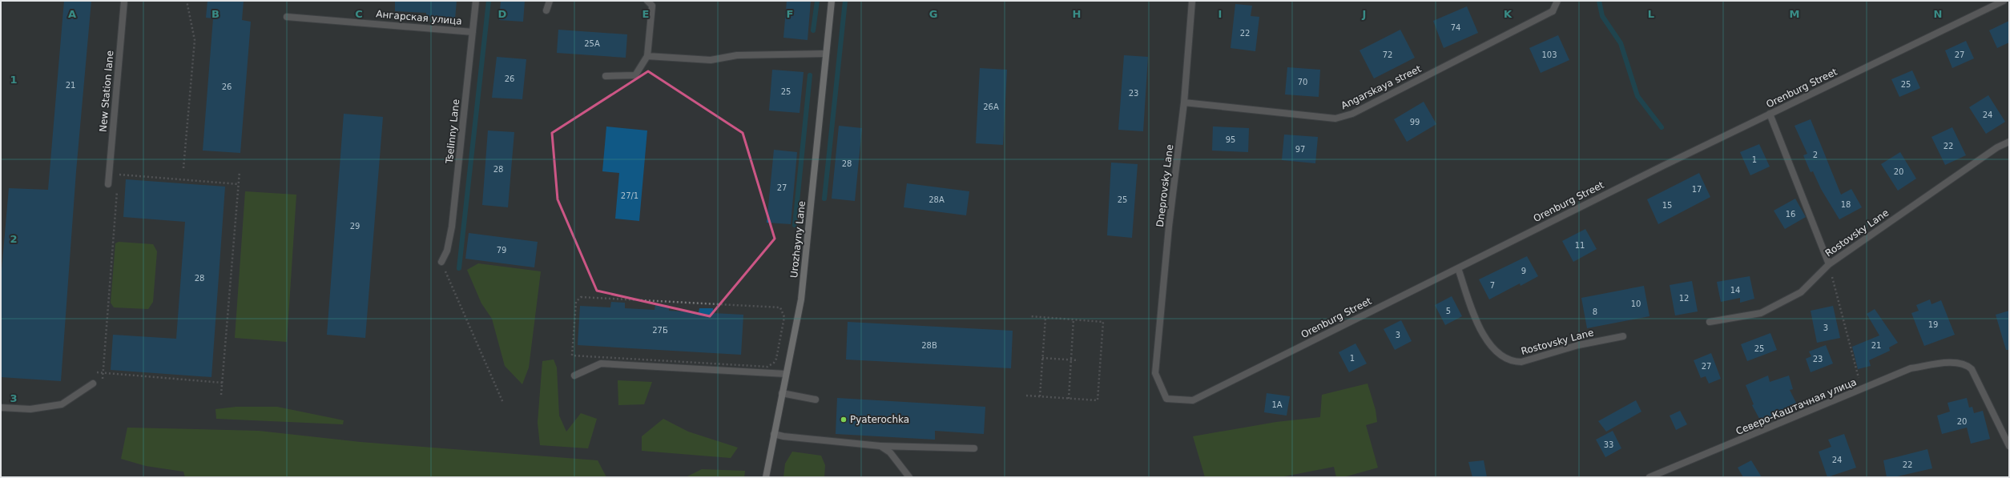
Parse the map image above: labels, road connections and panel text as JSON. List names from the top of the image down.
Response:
{
  "streets": {
    "street": [
      "Ангарская улица",
      "Angarskaya street",
      "Orenburg Street",
      "New Station lane",
      "Tselinny Lane",
      "Dneprovsky Lane",
      "Rostovsky Lane",
      "Urozhayny Lane",
      "Северо-Каштачная улица"
    ]
  },
  "crossings": [
    ["Ангарская улица", "Tselinny Lane"],
    ["Angarskaya street", "Dneprovsky Lane"],
    ["Orenburg Street", "Dneprovsky Lane"],
    ["Orenburg Street", "Rostovsky Lane"]
  ],
  "places": ["Pyaterochka"],
  "house_numbers": [
    "74",
    "22",
    "25А",
    "72",
    "103",
    "27",
    "26",
    "70",
    "25",
    "21",
    "26",
    "25",
    "23",
    "26А",
    "24",
    "99",
    "95",
    "22",
    "97",
    "2",
    "1",
    "28",
    "28",
    "20",
    "27",
    "17",
    "27/1",
    "28А",
    "25",
    "18",
    "15",
    "16",
    "29",
    "11",
    "79",
    "9",
    "28",
    "7",
    "14",
    "12",
    "10",
    "5",
    "8",
    "19",
    "3",
    "27Б",
    "3",
    "28В",
    "21",
    "25",
    "1",
    "23",
    "27",
    "1А",
    "20",
    "33",
    "24",
    "22"
  ],
  "grid": {
    "columns": [
      "A",
      "B",
      "C",
      "D",
      "E",
      "F",
      "G",
      "H",
      "I",
      "J",
      "K",
      "L",
      "M",
      "N"
    ],
    "rows": ["1", "2", "3"]
  }
}
